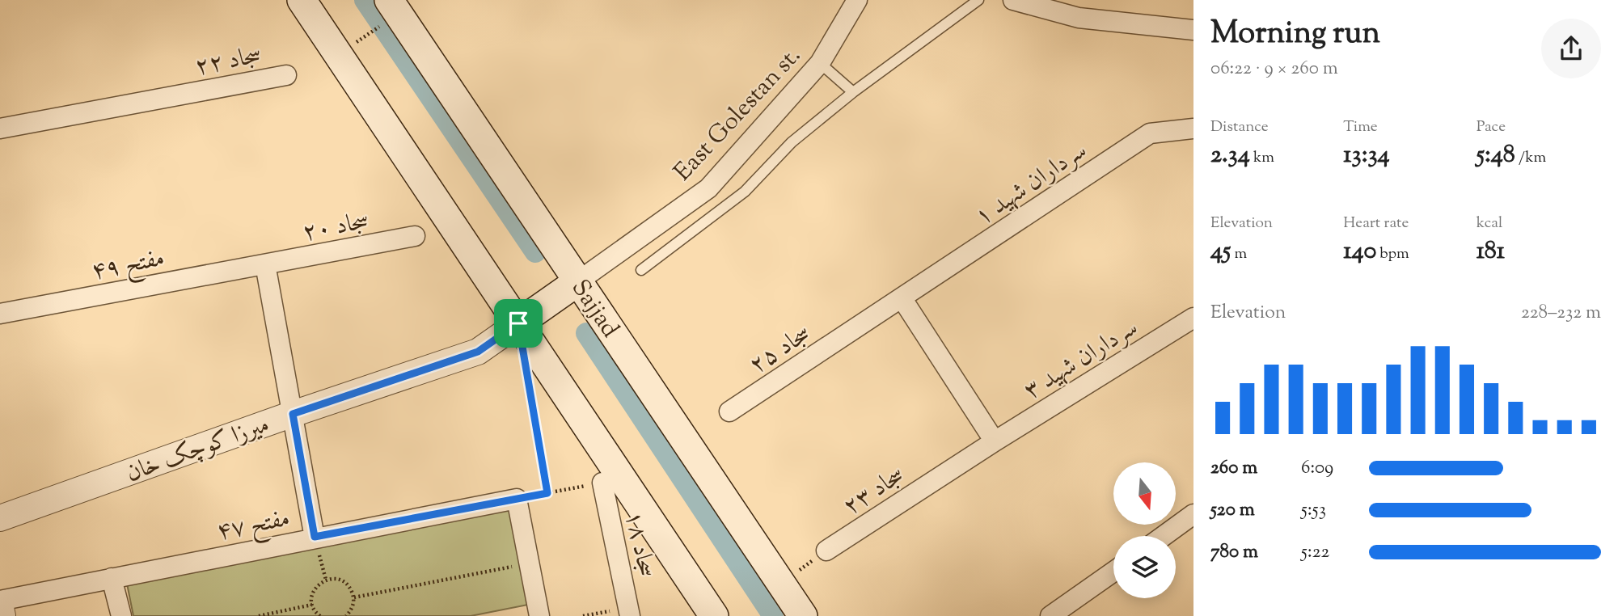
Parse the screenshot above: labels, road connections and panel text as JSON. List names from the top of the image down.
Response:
{
  "streets": {
    "main road": ["Sajjad"],
    "street": [
      "سجاد ۲۲",
      "East Golestan st.",
      "سرداران شهید ۱",
      "سجاد ۲۰",
      "مفتح ۴۹",
      "سجاد ۲۵",
      "سرداران شهید ۳",
      "میرزا کوچک خان",
      "سجاد ۲۳",
      "مفتح ۴۷",
      "سجاد ۱۸"
    ]
  },
  "crossings": [
    ["East Golestan st.", "Sajjad"],
    ["سرداران شهید ۱", "سجاد ۲۵"],
    ["سجاد ۲۰", "مفتح ۴۹"],
    ["سرداران شهید ۳", "سجاد ۲۳"]
  ],
  "north": "bottom",
  "page": {
    "heading": ["Morning run", "06:22 · 9 × 260 m"],
    "stats": [
      ["Distance", "2.34 km"],
      ["Time", "13:34"],
      ["Pace", "5:48 /km"],
      ["Elevation", "45 m"],
      ["Heart rate", "140 bpm"],
      ["kcal", "181"]
    ],
    "chart": ["Elevation", "228–232 m"],
    "list": [
      {
        "name": "260 m",
        "note": "6:09"
      },
      {
        "name": "520 m",
        "note": "5:53"
      },
      {
        "name": "780 m",
        "note": "5:22"
      }
    ]
  }
}
